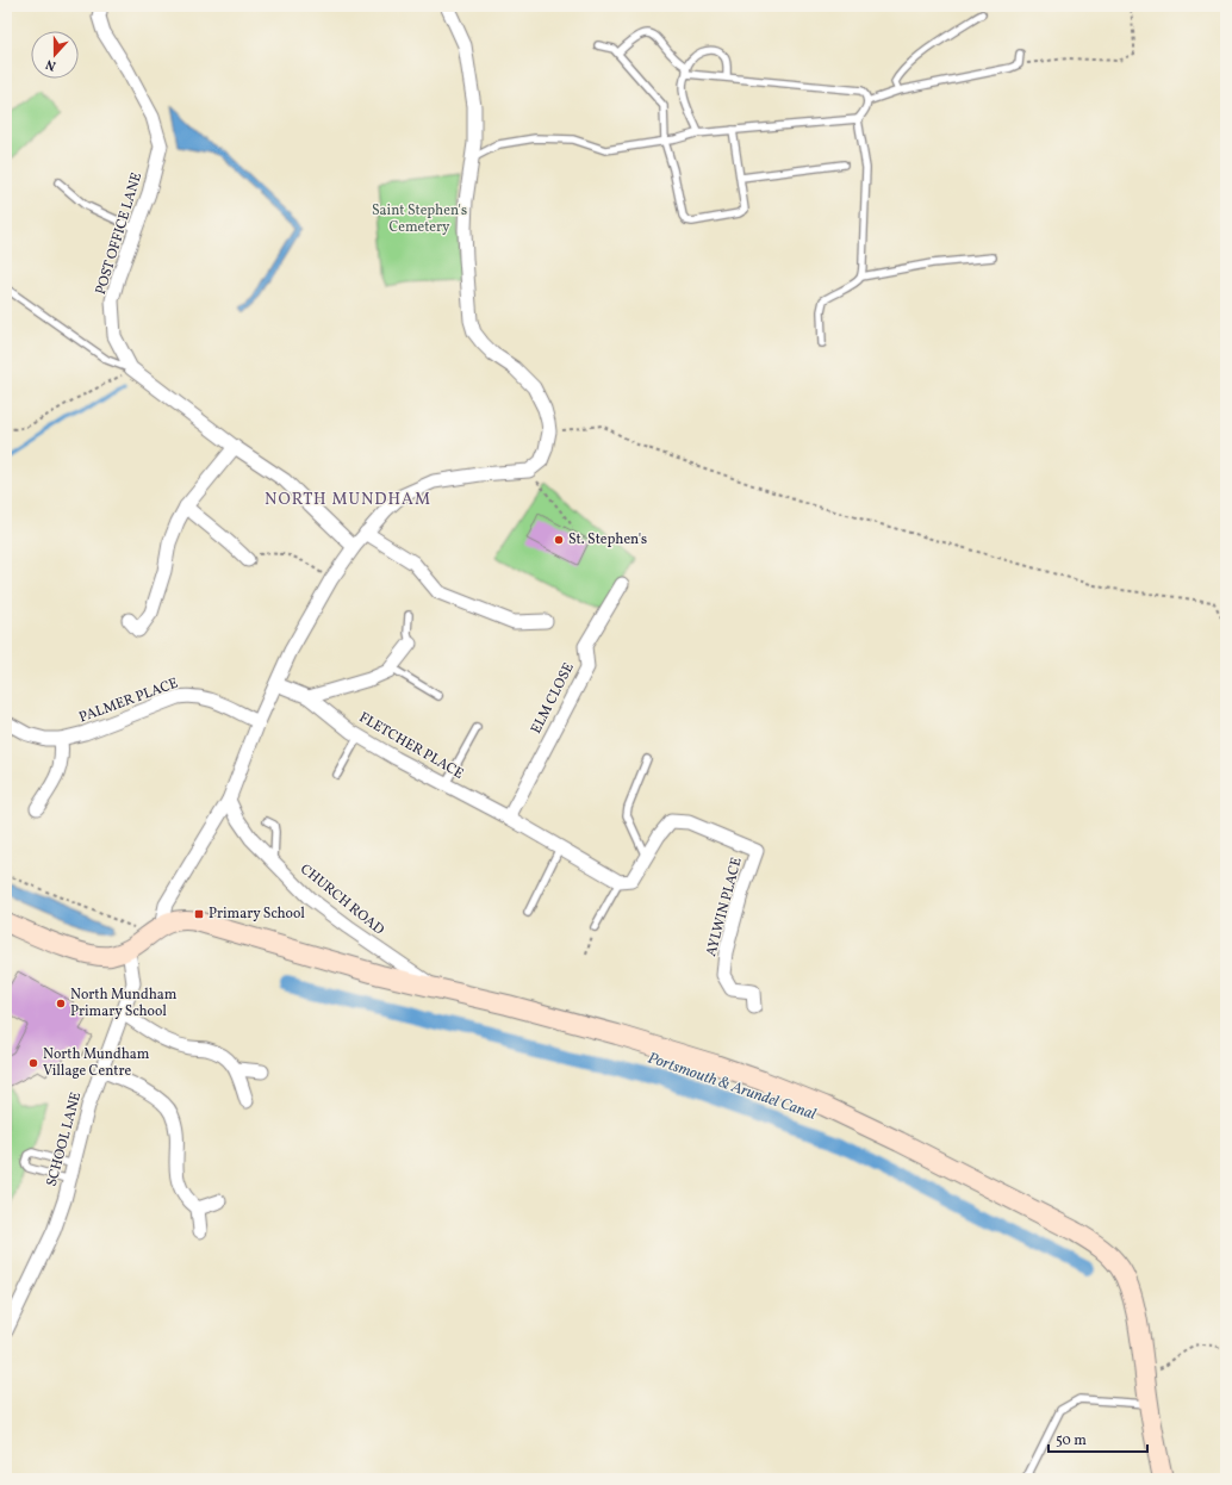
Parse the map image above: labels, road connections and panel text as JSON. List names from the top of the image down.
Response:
{
  "streets": {
    "street": [
      "POST OFFICE LANE",
      "ELM CLOSE",
      "PALMER PLACE",
      "FLETCHER PLACE",
      "CHURCH ROAD",
      "AYLWIN PLACE",
      "SCHOOL LANE"
    ]
  },
  "crossings": [
    ["ELM CLOSE", "FLETCHER PLACE"]
  ],
  "districts": ["NORTH MUNDHAM"],
  "water": ["Portsmouth & Arundel Canal"],
  "parks": ["Saint Stephen's Cemetery"],
  "places": {
    "other": ["St. Stephen's", "North Mundham Primary School", "North Mundham Village Centre"],
    "transit": ["Primary School"]
  },
  "scale_bar": "50 m",
  "north": "bottom"
}
